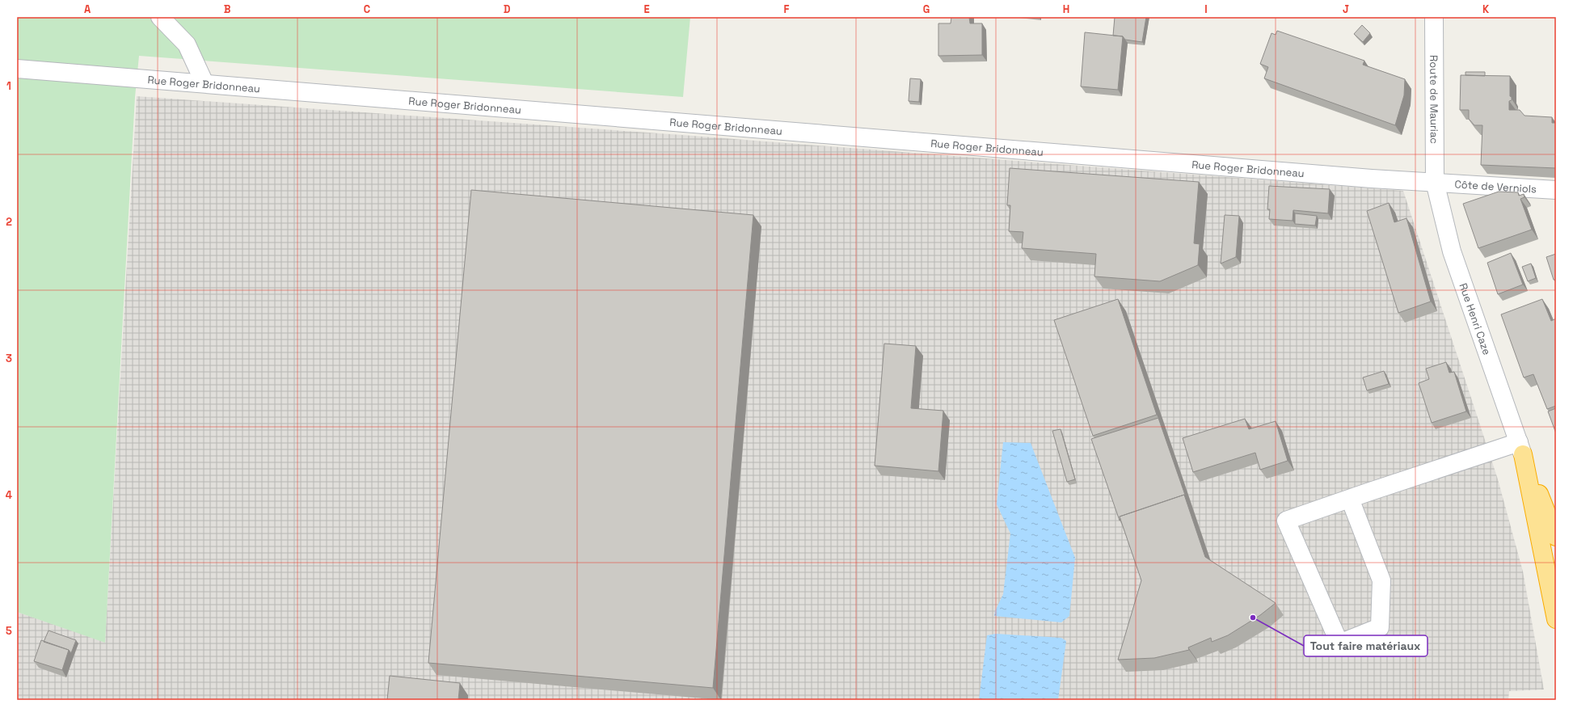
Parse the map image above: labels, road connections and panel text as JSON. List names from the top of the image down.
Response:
{
  "streets": {
    "street": [
      "Rue Roger Bridonneau",
      "Route de Mauriac",
      "Côte de Verniols",
      "Rue Henri Caze"
    ]
  },
  "crossings": [
    ["Rue Roger Bridonneau", "Route de Mauriac"],
    ["Rue Roger Bridonneau", "Côte de Verniols"],
    ["Rue Roger Bridonneau", "Rue Henri Caze"],
    ["Route de Mauriac", "Côte de Verniols"],
    ["Route de Mauriac", "Rue Henri Caze"],
    ["Côte de Verniols", "Rue Henri Caze"]
  ],
  "places": ["Tout faire matériaux"],
  "grid": {
    "columns": [
      "A",
      "B",
      "C",
      "D",
      "E",
      "F",
      "G",
      "H",
      "I",
      "J",
      "K"
    ],
    "rows": [
      "1",
      "2",
      "3",
      "4",
      "5"
    ]
  }
}
